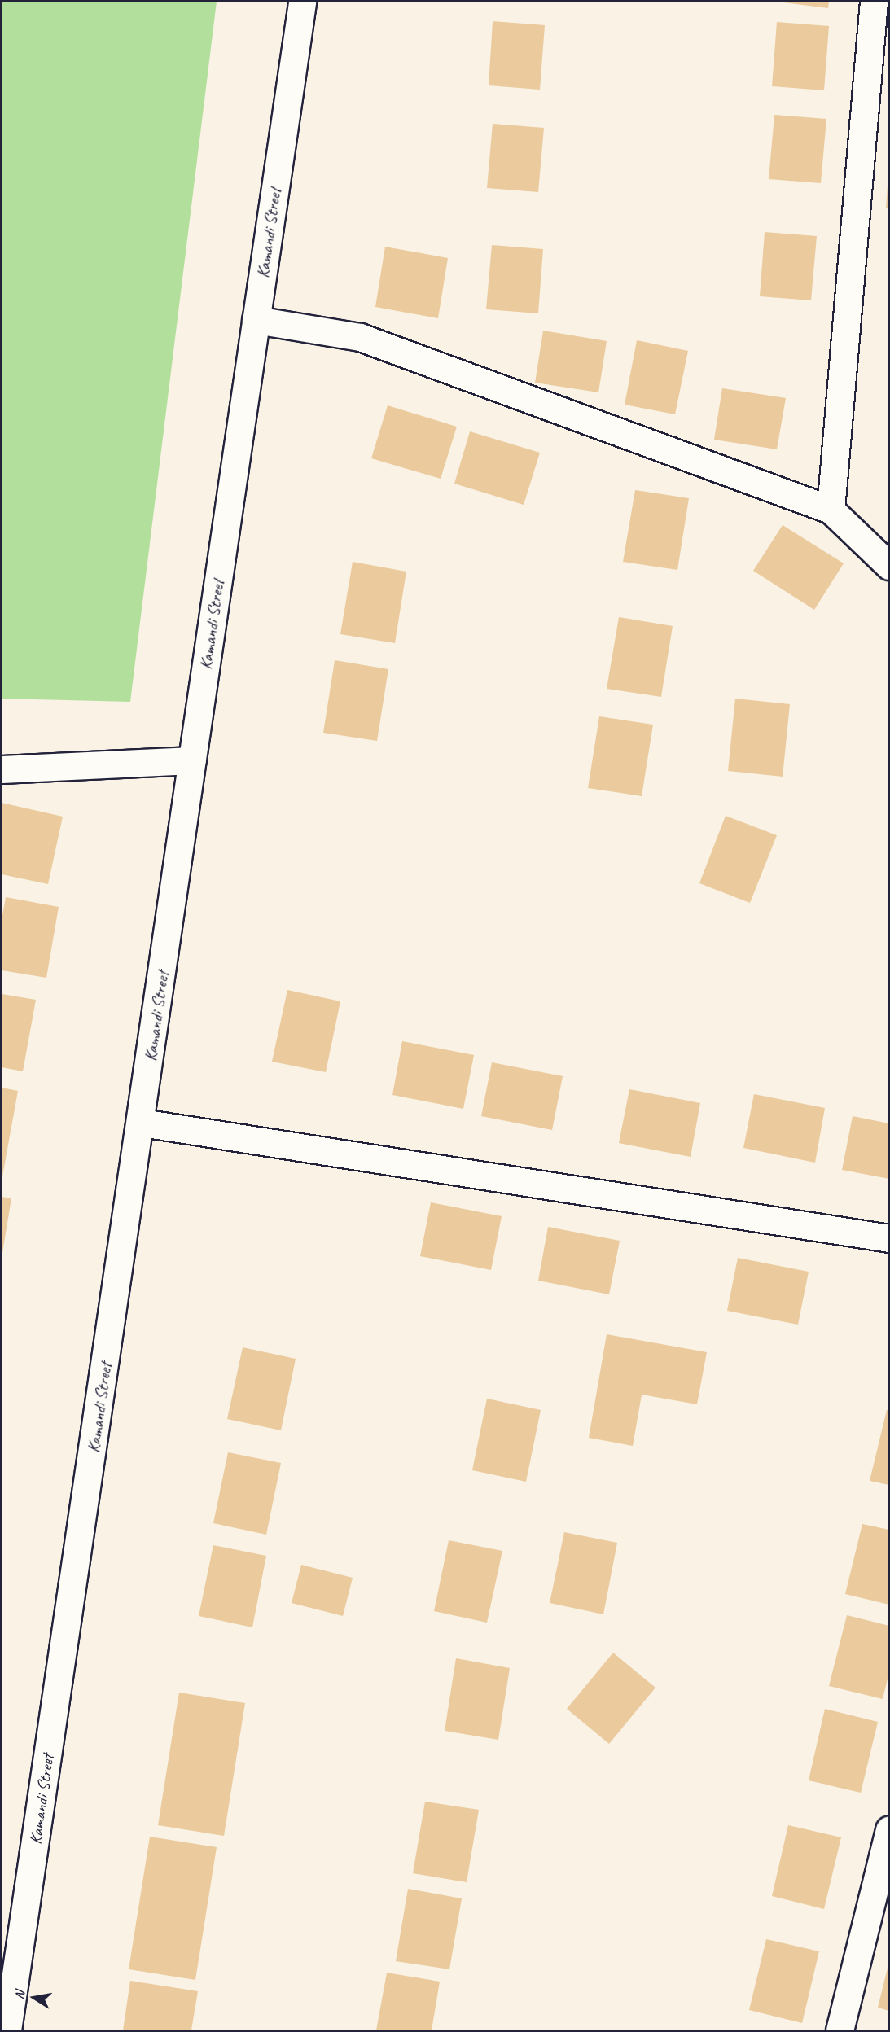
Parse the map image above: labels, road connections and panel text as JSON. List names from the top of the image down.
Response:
{
  "streets": {
    "street": ["Kamandi Street"]
  },
  "north": "left"
}
